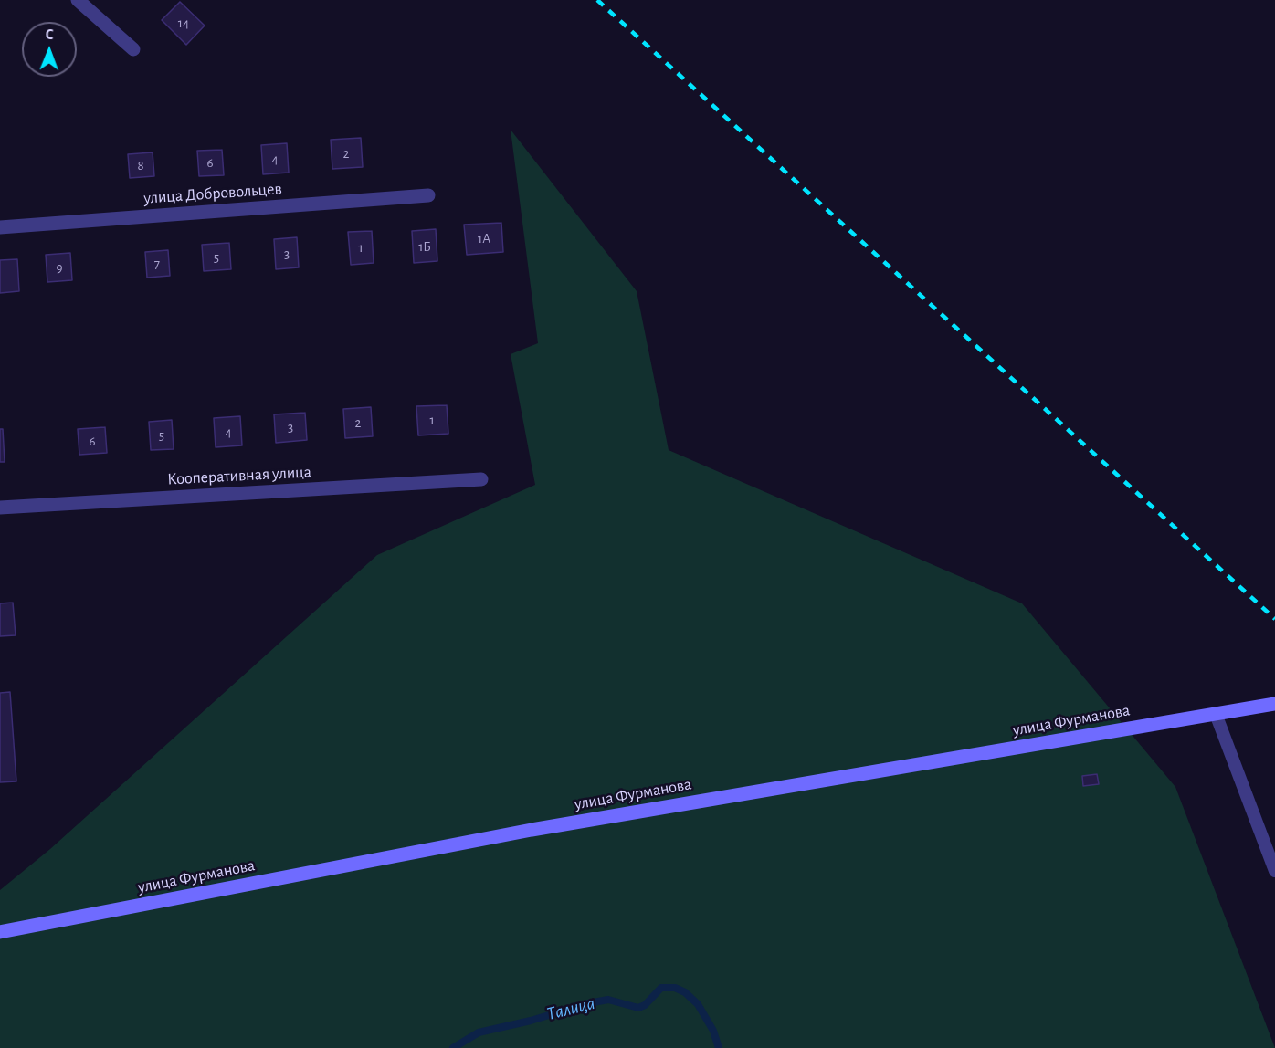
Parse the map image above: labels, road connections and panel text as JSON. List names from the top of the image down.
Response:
{
  "streets": {
    "main road": ["улица Фурманова"],
    "street": ["улица Добровольцев", "Кооперативная улица"]
  },
  "water": ["Талица"],
  "house_numbers": [
    "14",
    "2",
    "4",
    "6",
    "8",
    "1А",
    "1Б",
    "1",
    "3",
    "5",
    "7",
    "9",
    "1",
    "2",
    "3",
    "4",
    "5",
    "6"
  ],
  "north": "top"
}
